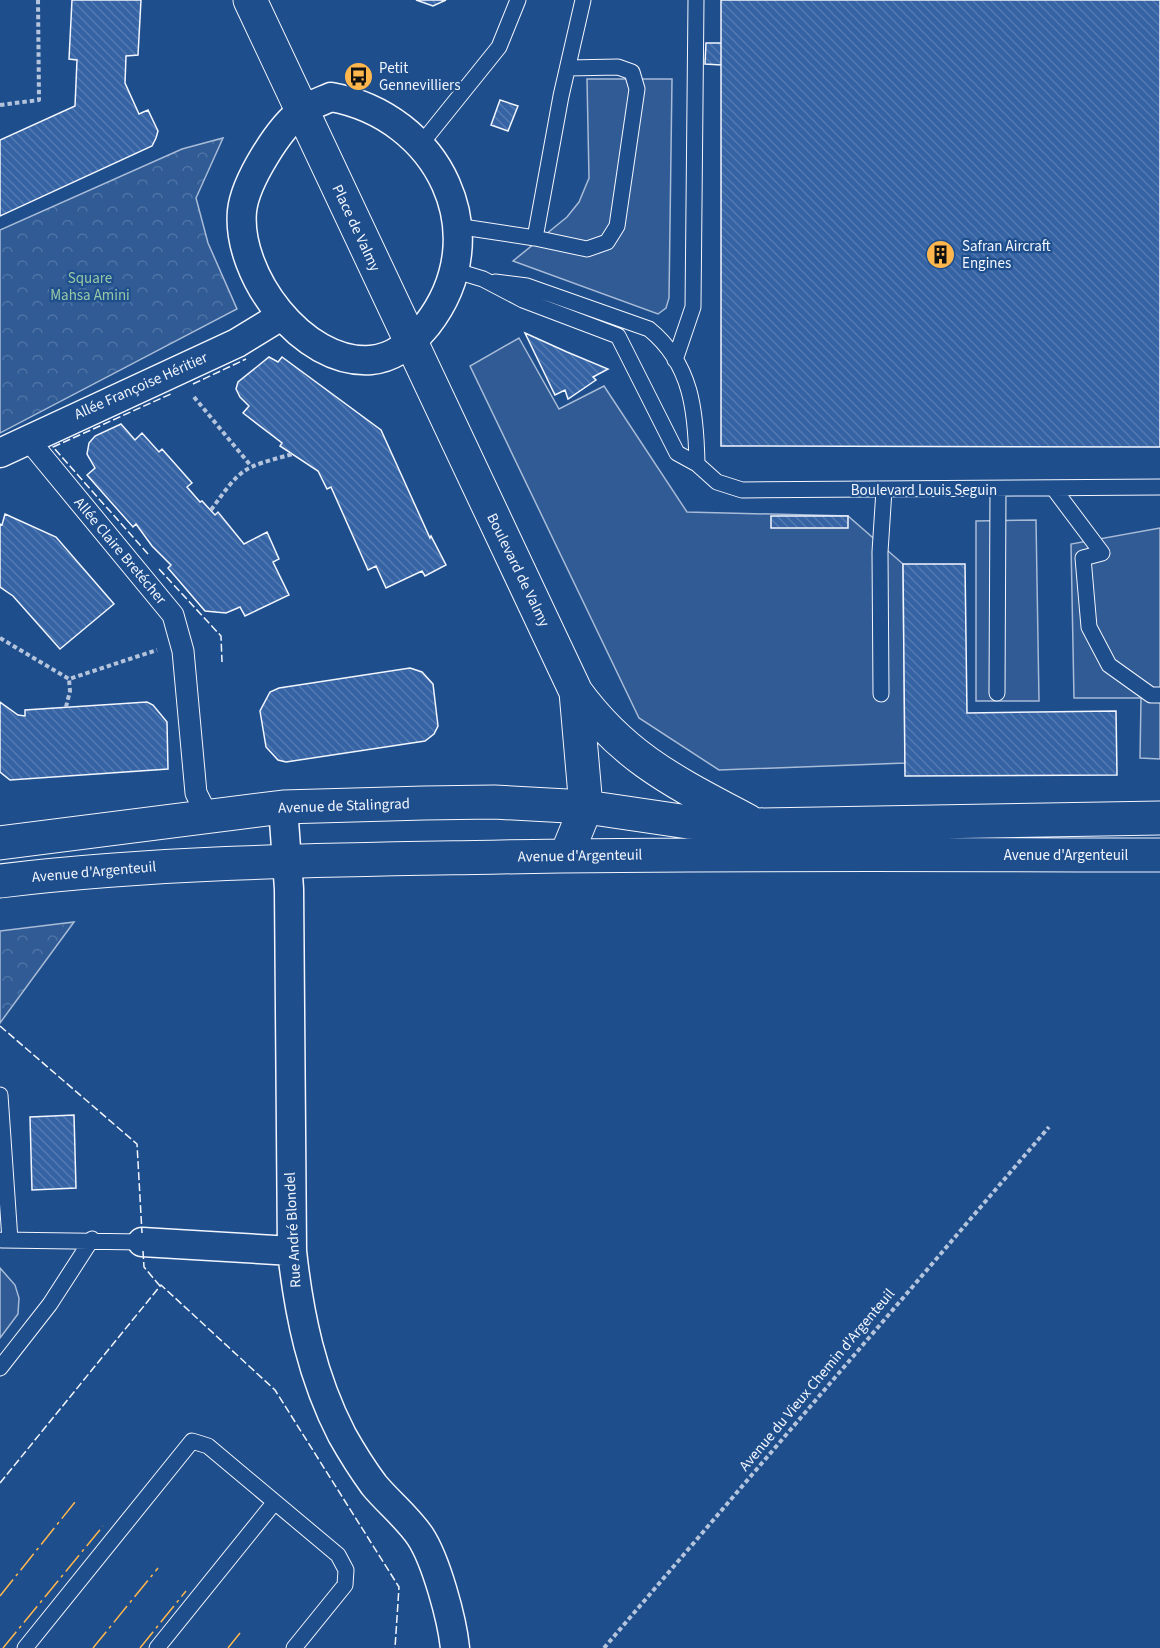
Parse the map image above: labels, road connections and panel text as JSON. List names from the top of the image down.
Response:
{
  "streets": {
    "main road": [
      "Place de Valmy",
      "Boulevard de Valmy",
      "Avenue de Stalingrad",
      "Avenue d'Argenteuil"
    ],
    "street": ["Allée Françoise Héritier", "Allée Claire Bretécher", "Rue André Blondel"],
    "lane": ["Boulevard Louis Seguin"],
    "path": ["Avenue du Vieux Chemin d'Argenteuil"]
  },
  "crossings": [
    ["Place de Valmy", "Boulevard de Valmy"],
    ["Allée Françoise Héritier", "Allée Claire Bretécher"],
    ["Allée Claire Bretécher", "Avenue de Stalingrad"],
    ["Boulevard de Valmy", "Avenue de Stalingrad"],
    ["Boulevard de Valmy", "Avenue d'Argenteuil"],
    ["Avenue de Stalingrad", "Rue André Blondel"],
    ["Avenue d'Argenteuil", "Rue André Blondel"]
  ],
  "parks": ["Square Mahsa Amini"],
  "places": {
    "bus stop": ["Petit Gennevilliers"],
    "building": ["Safran Aircraft Engines"]
  }
}
